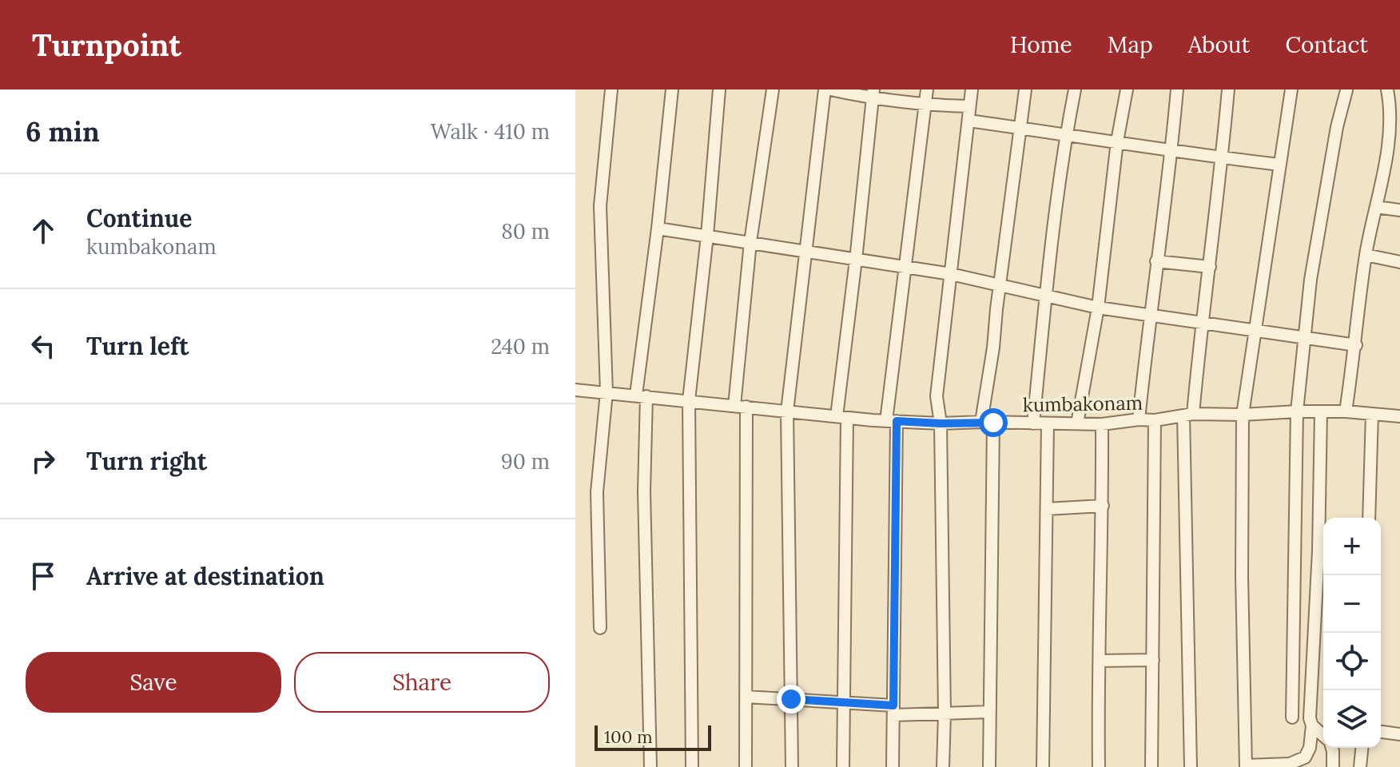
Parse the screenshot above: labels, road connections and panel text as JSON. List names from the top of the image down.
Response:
{
  "streets": {
    "street": ["kumbakonam"]
  },
  "scale_bar": "100 m",
  "page": {
    "header": "Turnpoint",
    "nav": [
      "Home",
      "Map",
      "About",
      "Contact"
    ],
    "heading": ["6 min", "Walk · 410 m"],
    "list": [
      ["Continue", "kumbakonam", "80 m"],
      ["Turn left", "240 m"],
      ["Turn right", "90 m"],
      "Arrive at destination"
    ],
    "map_buttons": ["+", "−"],
    "buttons": ["Save", "Share"],
    "scale": "100 m"
  }
}
